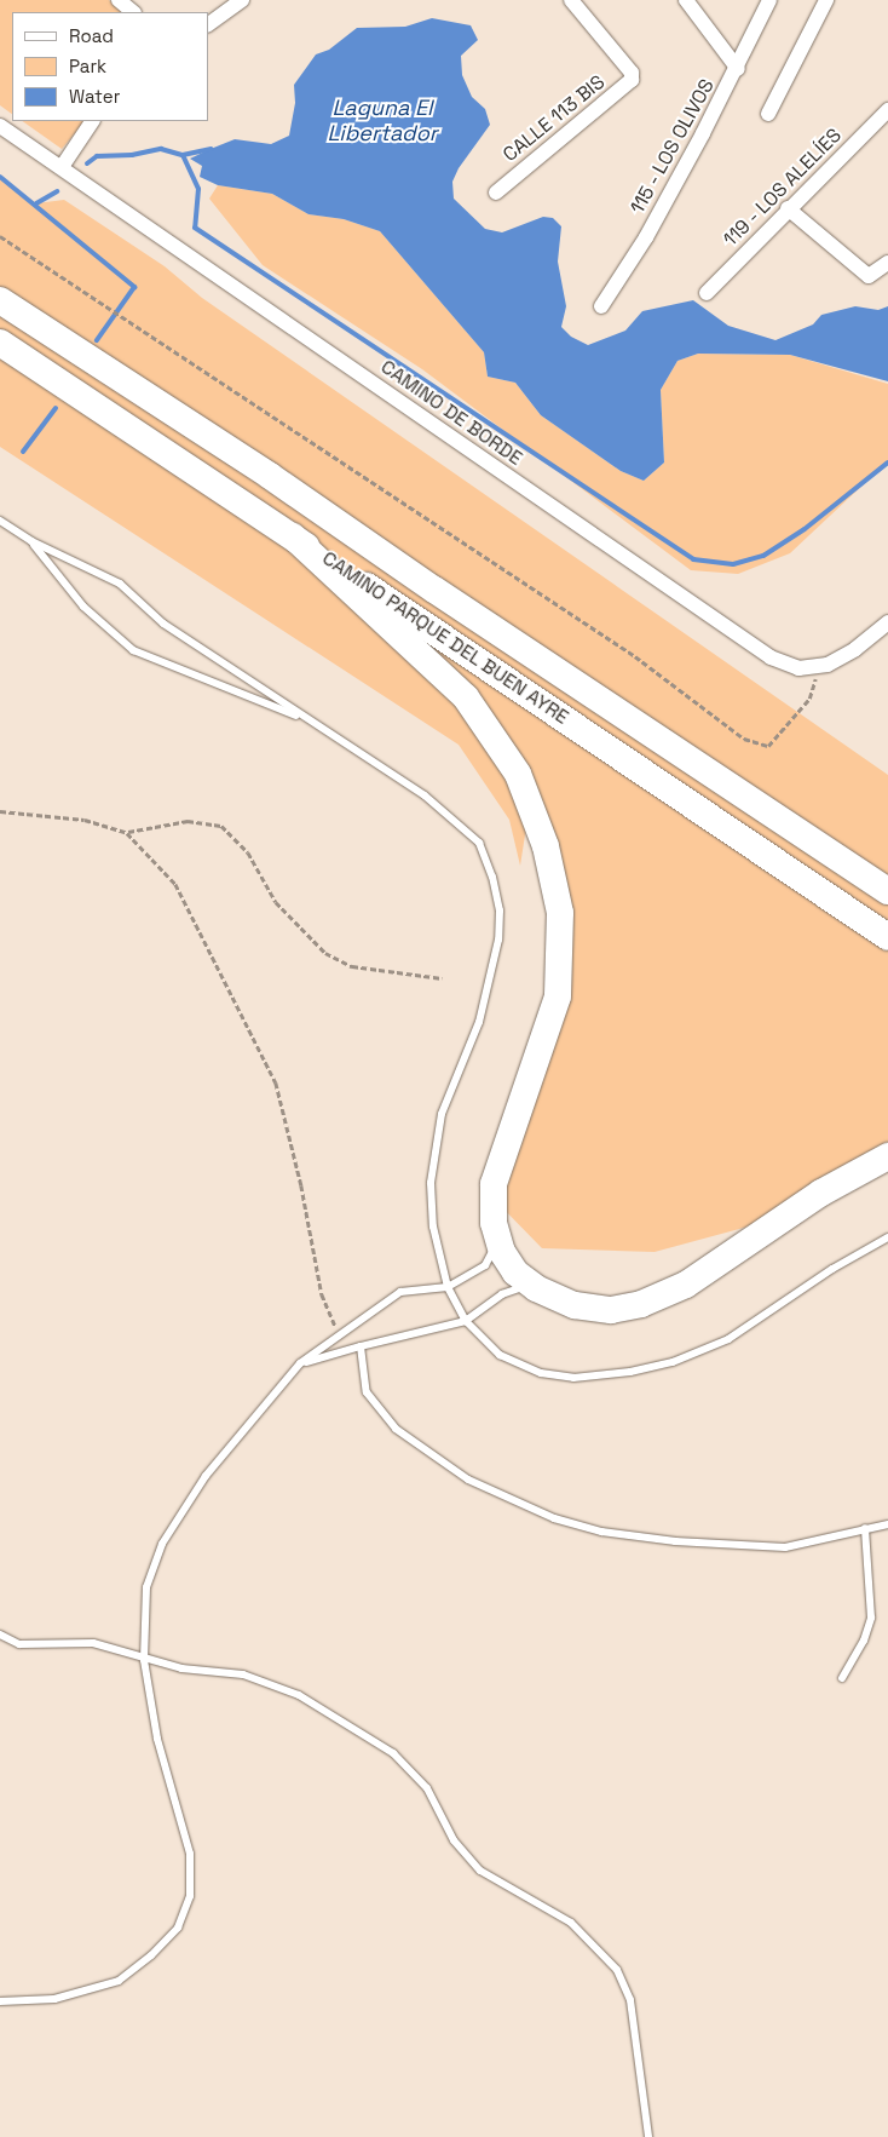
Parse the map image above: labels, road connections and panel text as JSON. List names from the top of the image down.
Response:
{
  "streets": {
    "highway": ["CAMINO PARQUE DEL BUEN AYRE"],
    "street": [
      "CALLE 113 BIS",
      "115 - LOS OLIVOS",
      "119 - LOS ALELÍES",
      "CAMINO DE BORDE"
    ]
  },
  "water": ["Laguna El Libertador"],
  "legend": ["Road", "Park", "Water"]
}
